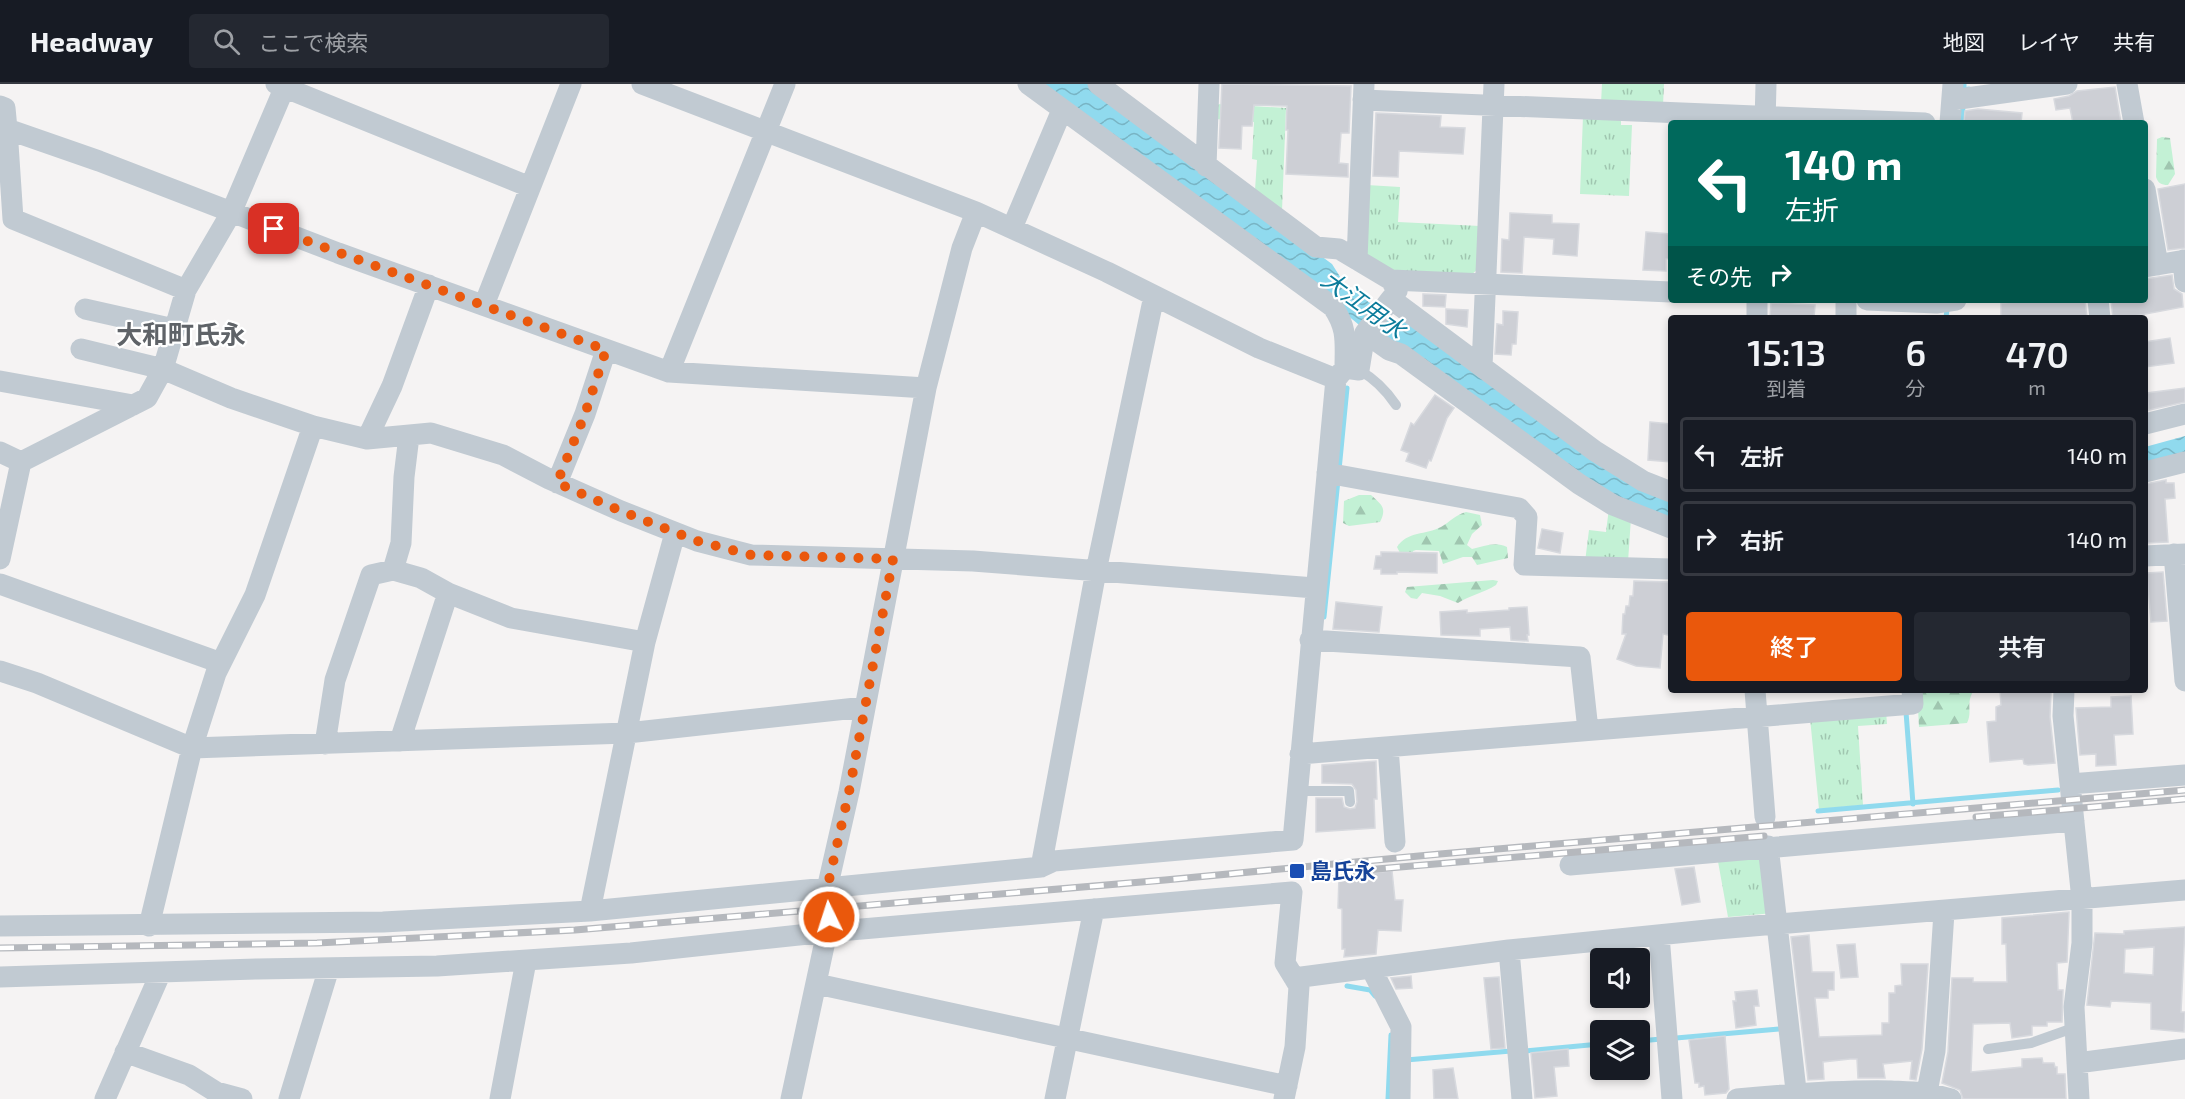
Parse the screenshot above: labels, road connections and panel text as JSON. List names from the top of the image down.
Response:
{
  "districts": ["大和町氏永"],
  "water": ["大江用水"],
  "places": {
    "transit": ["島氏永"]
  },
  "page": {
    "header": "Headway",
    "search": "ここで検索",
    "nav": ["地図", "レイヤ", "共有"],
    "turn": ["140 m", "左折"],
    "then": "その先",
    "eta": [
      "15:13",
      "到着",
      "6",
      "分",
      "470",
      "m"
    ],
    "list": [
      {
        "name": "左折",
        "value": "140 m"
      },
      {
        "name": "右折",
        "value": "140 m"
      }
    ],
    "buttons": ["終了", "共有"]
  }
}
